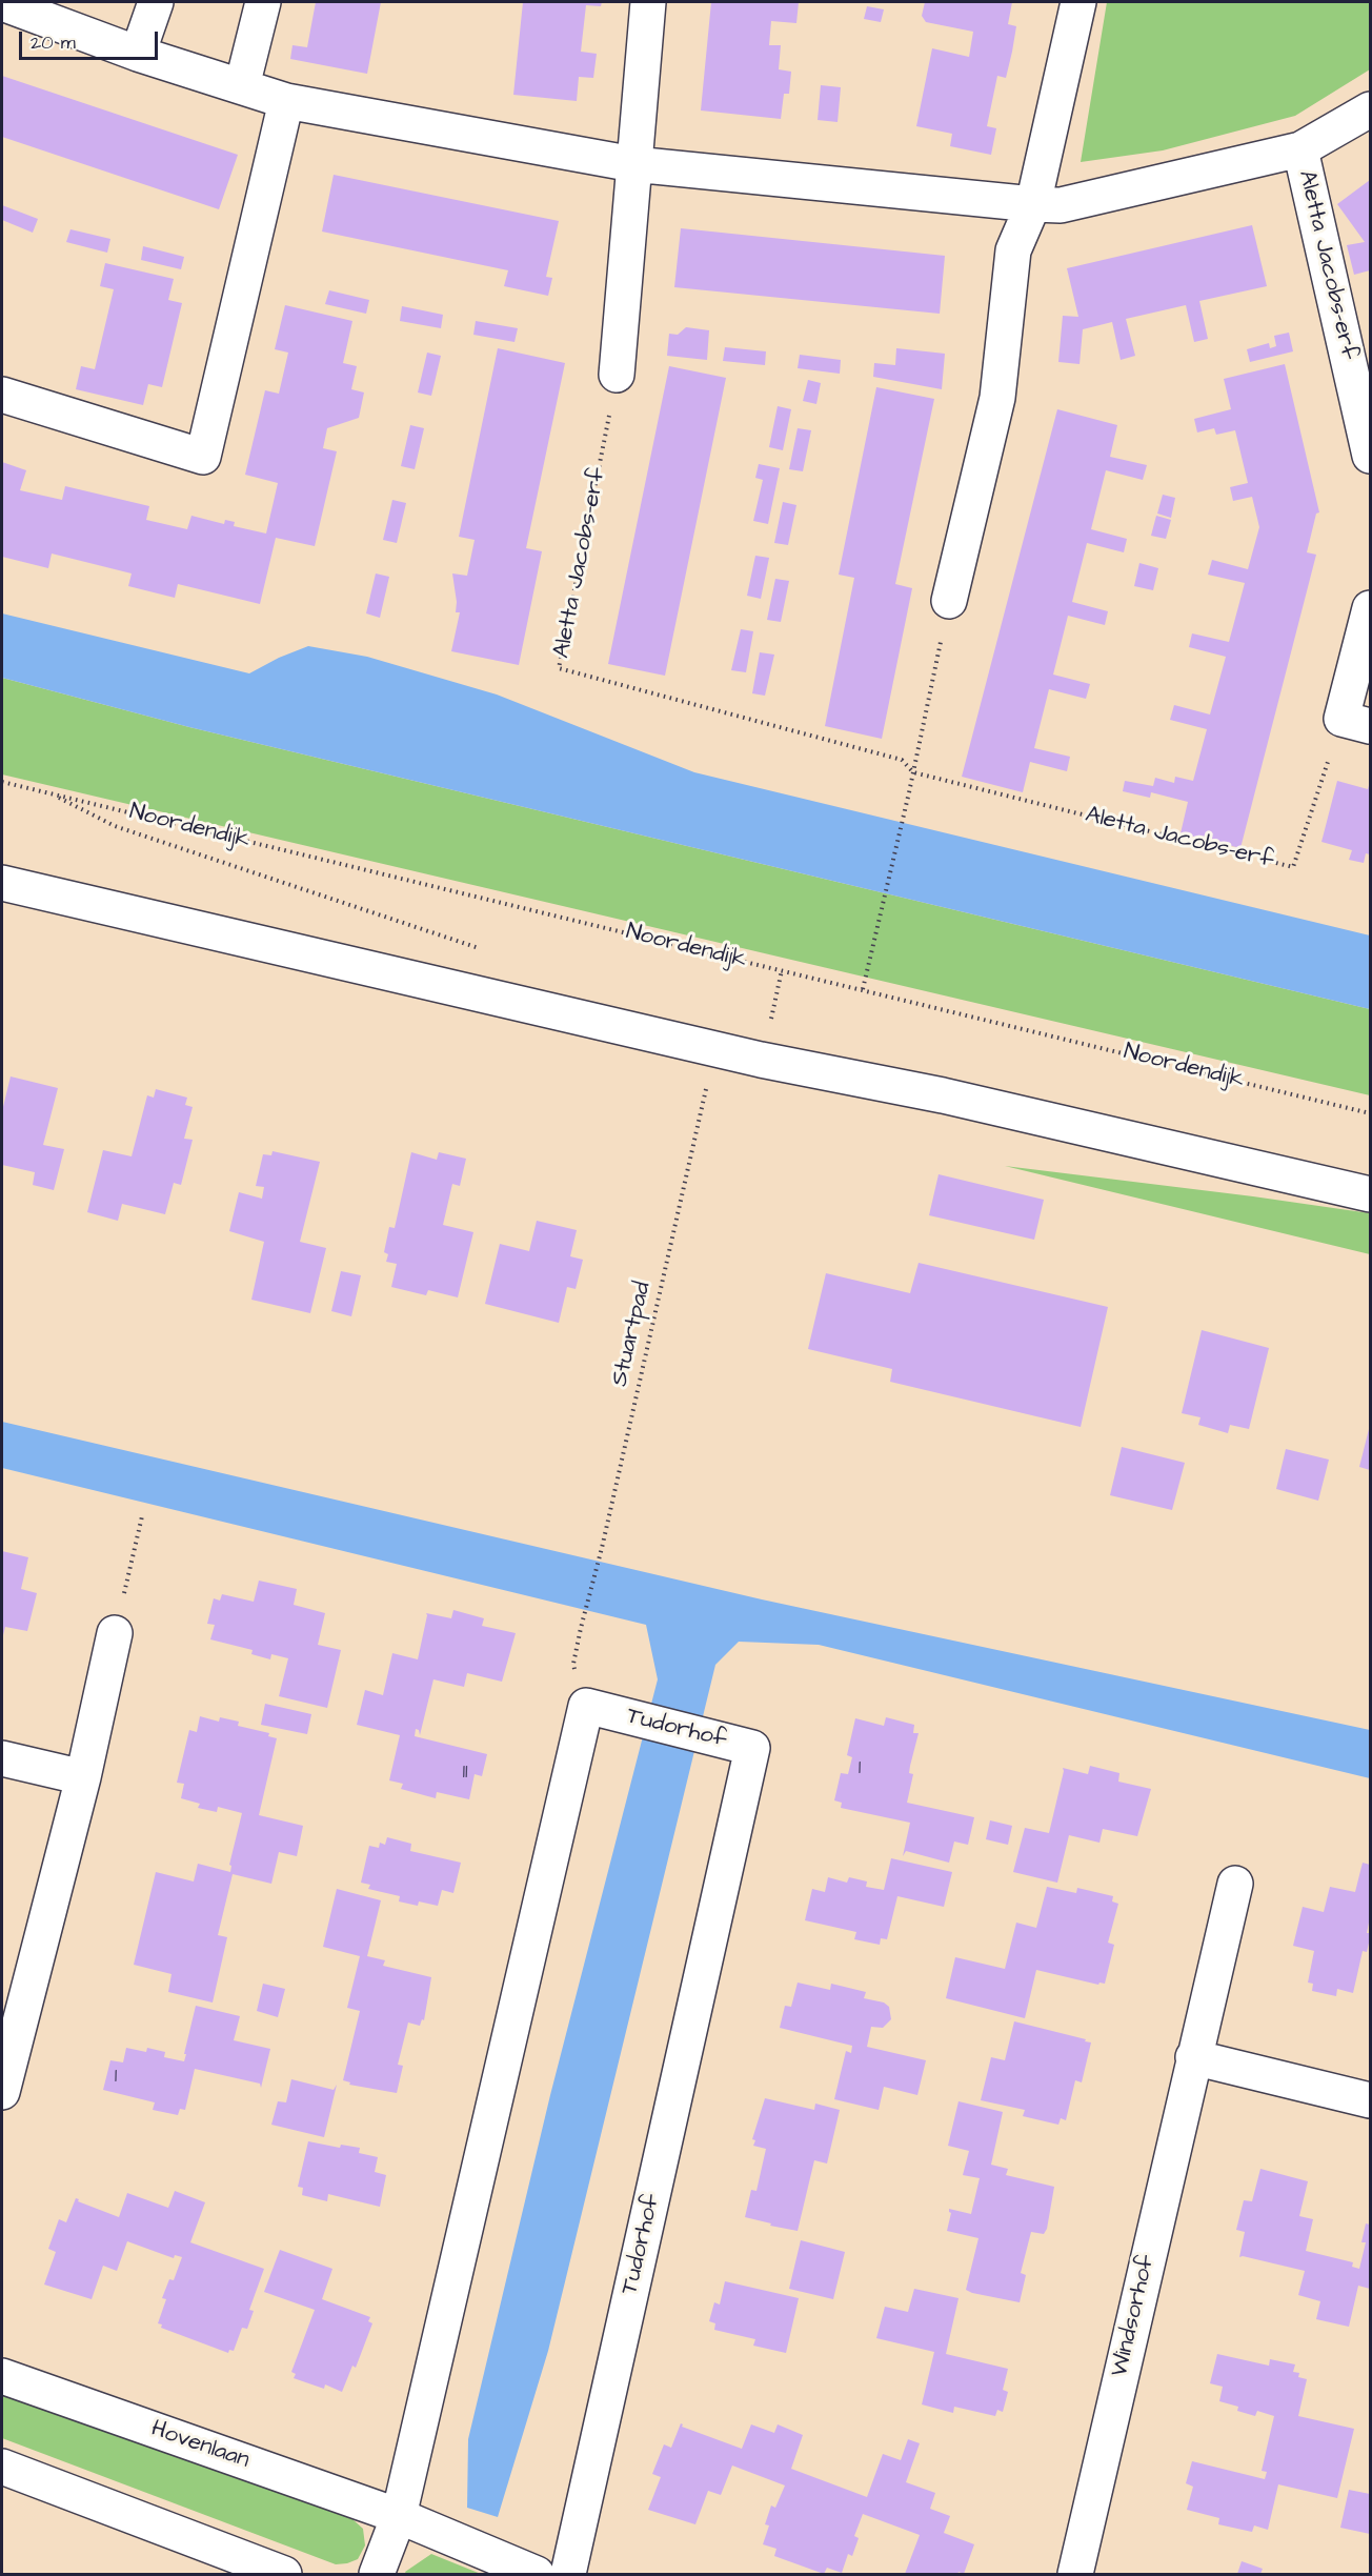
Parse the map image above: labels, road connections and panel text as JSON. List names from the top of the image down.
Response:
{
  "streets": {
    "street": [
      "Aletta Jacobs-erf",
      "Tudorhof",
      "Windsorhof",
      "Hovenlaan"
    ],
    "path": ["Noordendijk", "Stuartpad"]
  },
  "crossings": [
    ["Tudorhof", "Hovenlaan"]
  ],
  "house_numbers": ["1", "11", "1"],
  "scale_bar": "20 m"
}
